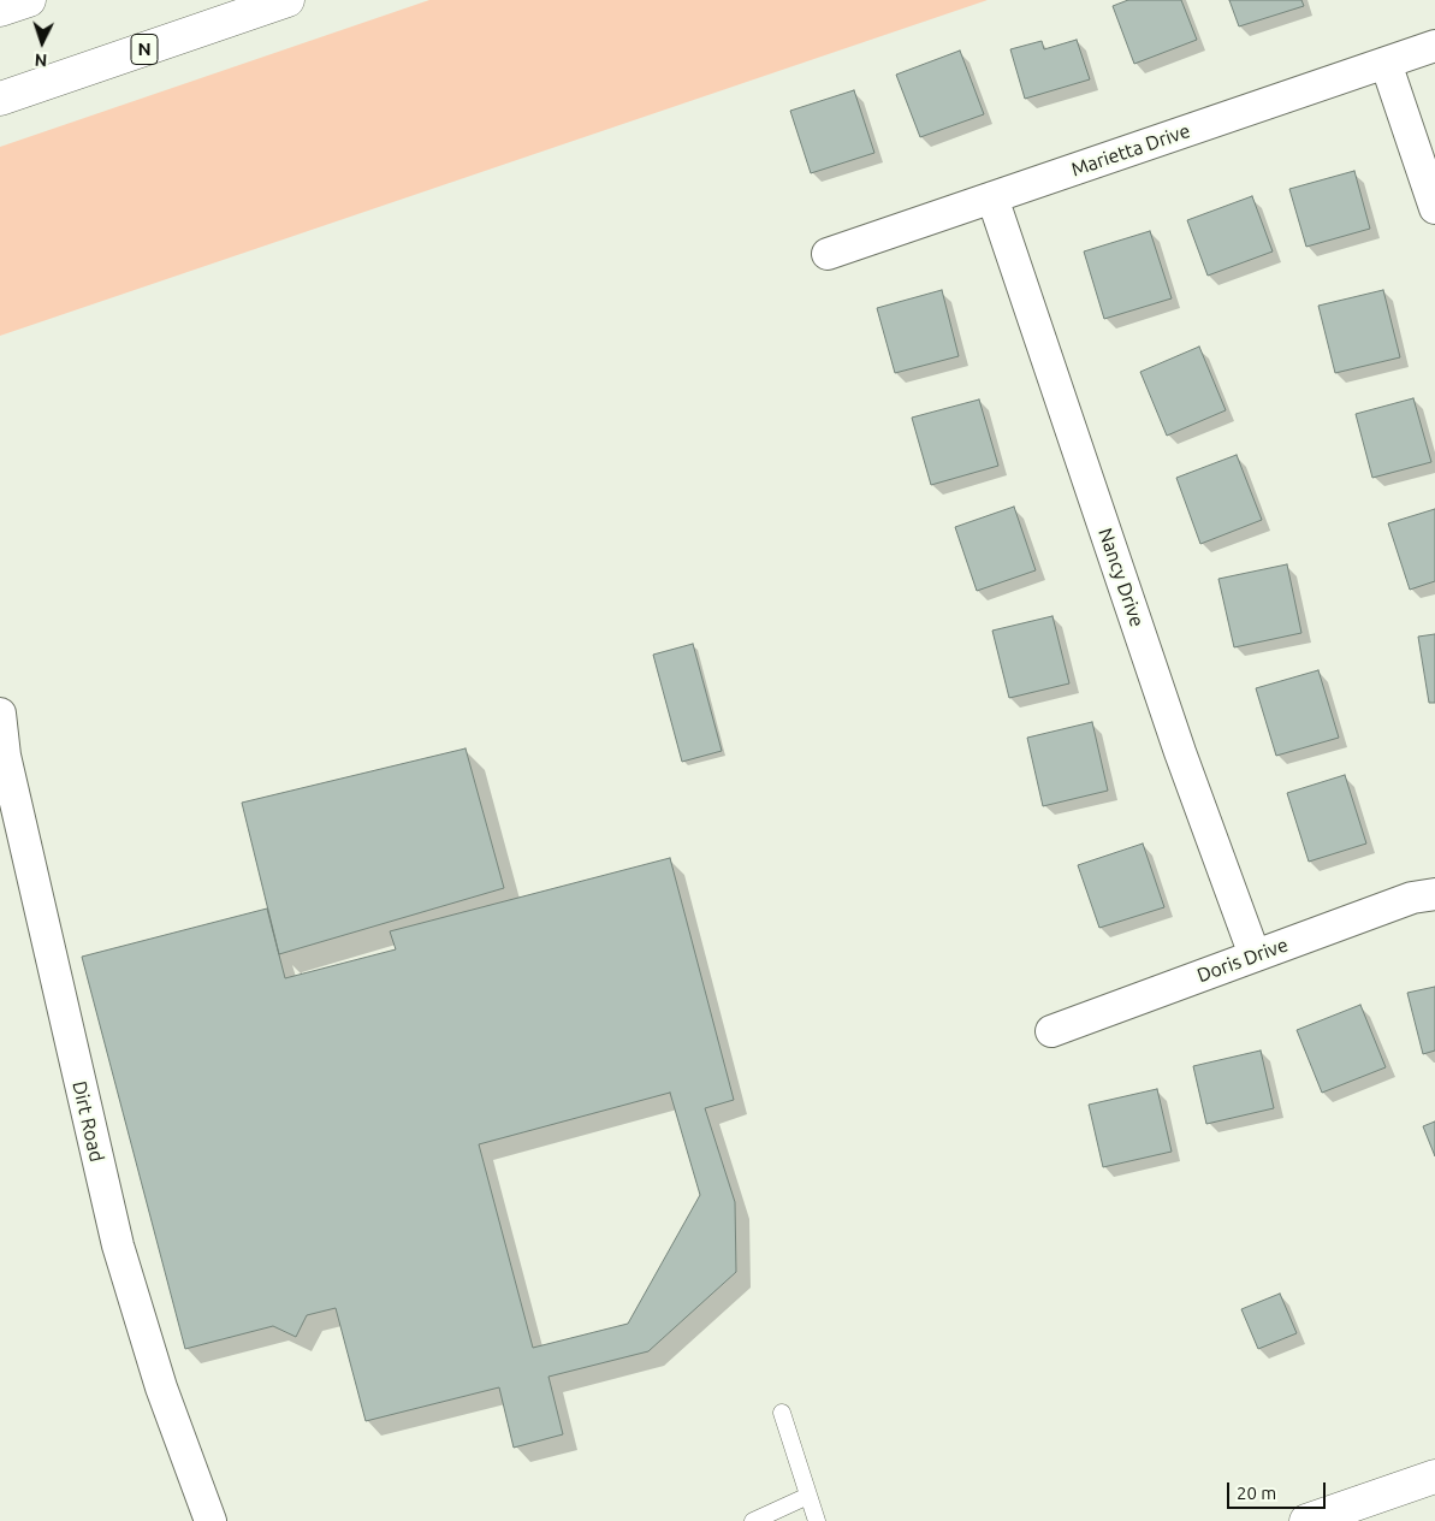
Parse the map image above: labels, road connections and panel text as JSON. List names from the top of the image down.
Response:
{
  "streets": {
    "main road": ["N"],
    "street": [
      "Marietta Drive",
      "Nancy Drive",
      "Doris Drive",
      "Dirt Road"
    ]
  },
  "crossings": [
    ["Marietta Drive", "Nancy Drive"],
    ["Nancy Drive", "Doris Drive"]
  ],
  "scale_bar": "20 m",
  "north": "bottom"
}
